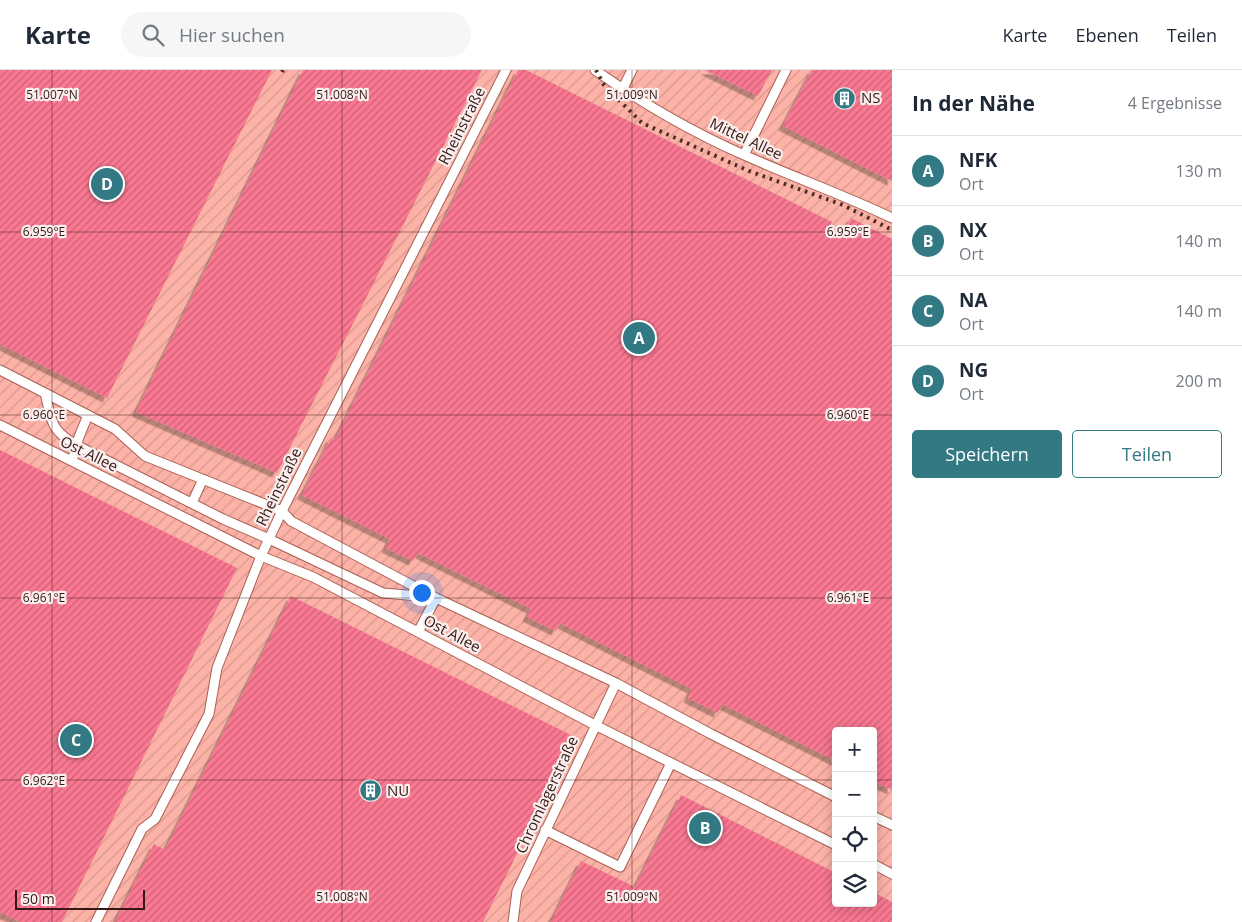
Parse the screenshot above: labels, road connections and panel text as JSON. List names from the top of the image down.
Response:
{
  "streets": {
    "lane": [
      "Rheinstraße",
      "Mittel Allee",
      "Ost Allee",
      "Chromlagerstraße"
    ]
  },
  "crossings": [
    ["Rheinstraße", "Ost Allee"],
    ["Ost Allee", "Chromlagerstraße"]
  ],
  "places": {
    "building": ["NS", "NU"]
  },
  "scale_bar": "50 m",
  "page": {
    "header": "Karte",
    "search": "Hier suchen",
    "nav": ["Karte", "Ebenen", "Teilen"],
    "heading": ["In der Nähe", "4 Ergebnisse"],
    "list": [
      {
        "mark": "A",
        "name": "NFK",
        "note": "Ort",
        "value": "130 m"
      },
      {
        "mark": "B",
        "name": "NX",
        "note": "Ort",
        "value": "140 m"
      },
      {
        "mark": "C",
        "name": "NA",
        "note": "Ort",
        "value": "140 m"
      },
      {
        "mark": "D",
        "name": "NG",
        "note": "Ort",
        "value": "200 m"
      }
    ],
    "pins": [
      "D",
      "A",
      "C",
      "B"
    ],
    "buttons": ["Speichern", "Teilen"],
    "map_buttons": ["+", "−"],
    "scale": "50 m"
  },
  "coordinates": [
    "51.007°N",
    "51.008°N",
    "51.009°N",
    "6.959°E",
    "6.960°E",
    "6.961°E",
    "6.962°E"
  ]
}
